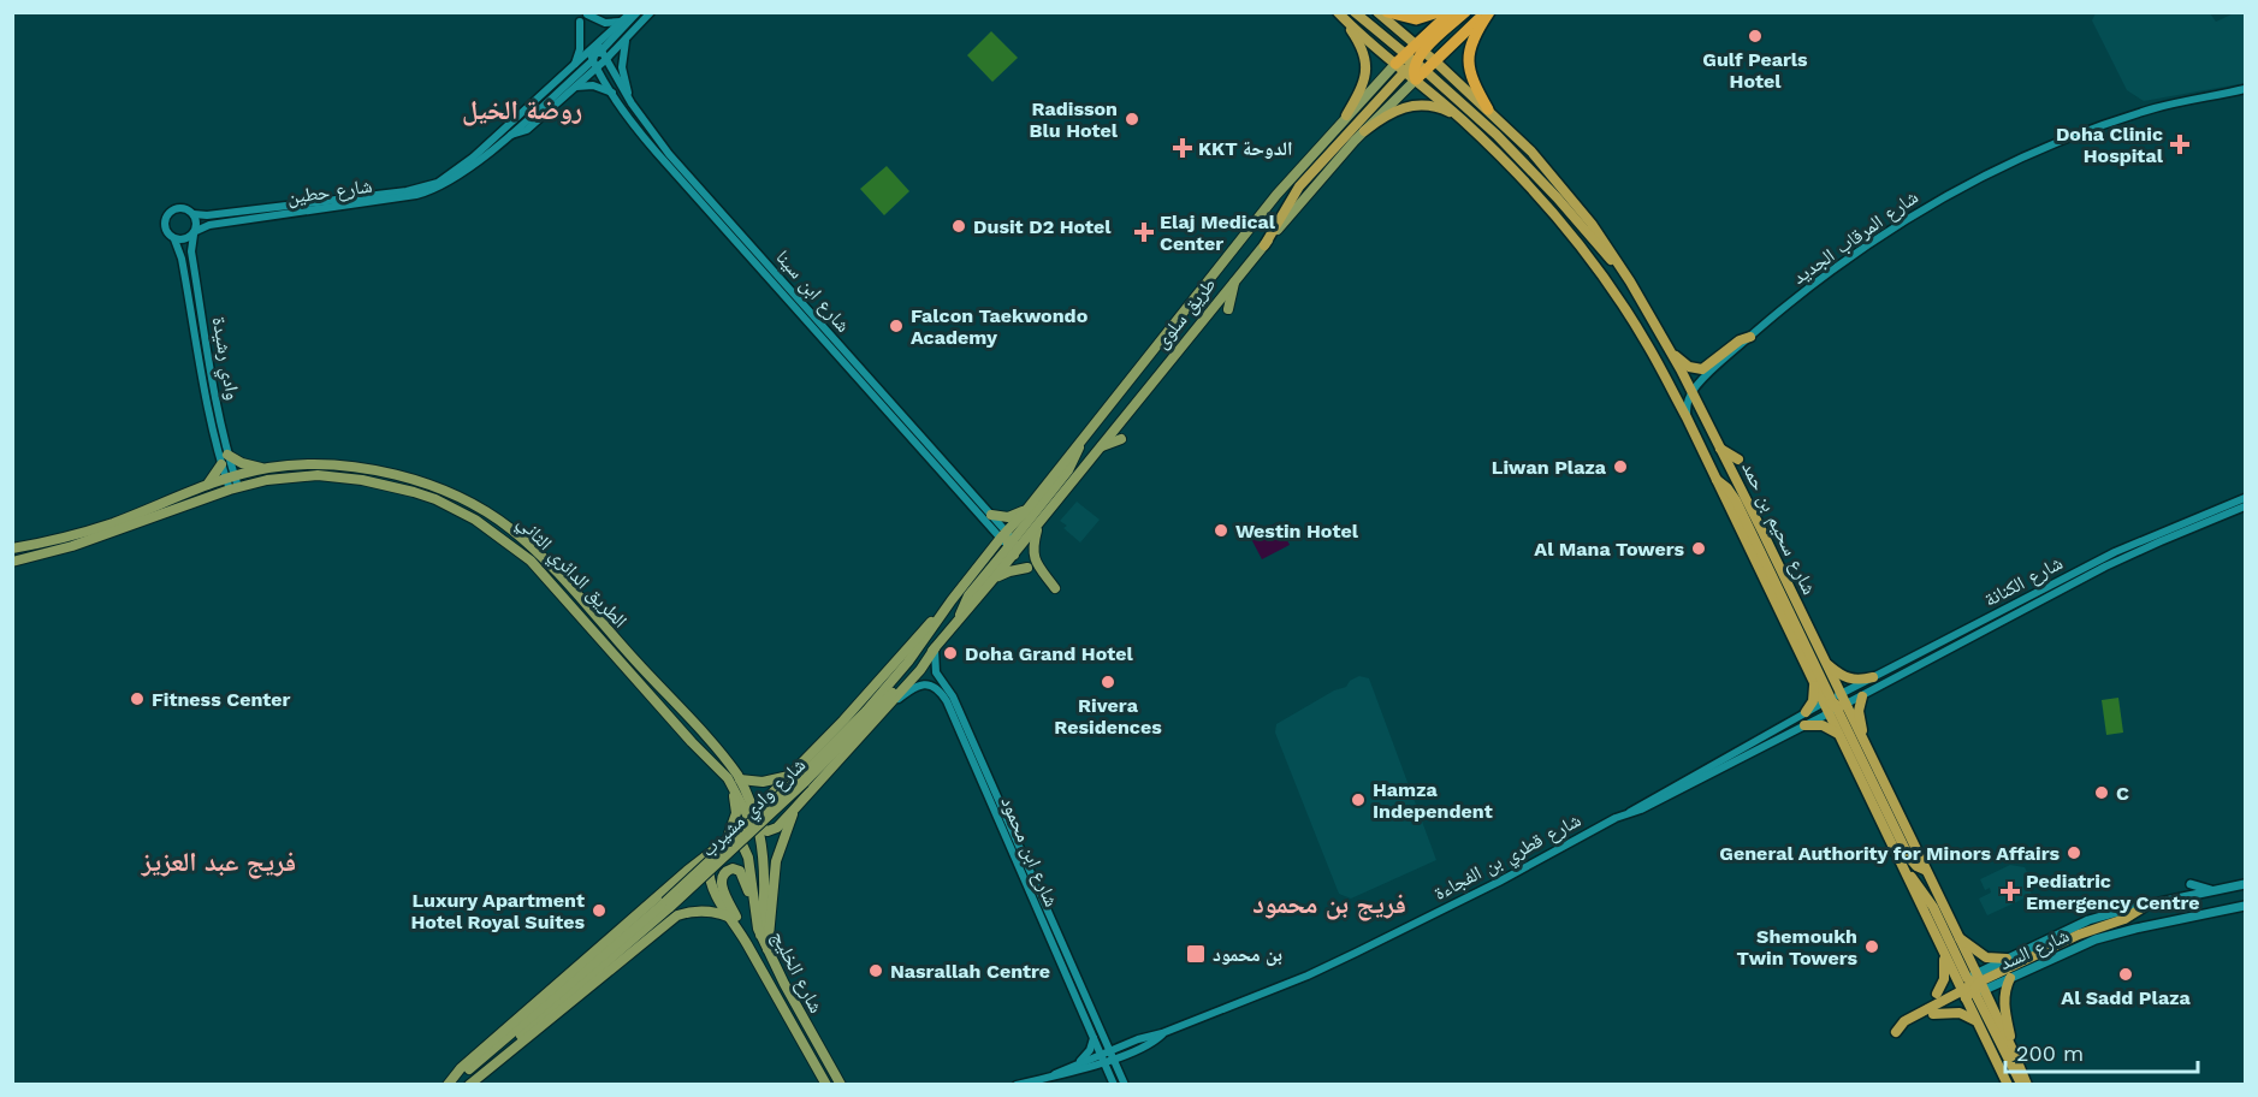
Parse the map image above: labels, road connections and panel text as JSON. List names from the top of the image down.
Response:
{
  "streets": {
    "highway": ["طريق سلوى", "شارع سحيم بن حمد"],
    "main road": [
      "الطريق الدائري الثاني",
      "شارع وادي مشيرب",
      "شارع السد",
      "شارع الخليج"
    ],
    "street": [
      "شارع حطين",
      "شارع المرقاب الجديد",
      "شارع ابن سينا",
      "وادي رشيدة",
      "شارع الكنانة",
      "شارع ابن محمود",
      "شارع قطري بن الفجاءة"
    ]
  },
  "crossings": [
    ["شارع حطين", "وادي رشيدة"],
    ["شارع المرقاب الجديد", "شارع سحيم بن حمد"],
    ["شارع ابن سينا", "طريق سلوى"],
    ["شارع ابن سينا", "شارع وادي مشيرب"],
    ["طريق سلوى", "شارع سحيم بن حمد"],
    ["طريق سلوى", "شارع وادي مشيرب"],
    ["وادي رشيدة", "الطريق الدائري الثاني"],
    ["شارع سحيم بن حمد", "شارع الكنانة"],
    ["شارع سحيم بن حمد", "شارع قطري بن الفجاءة"],
    ["شارع سحيم بن حمد", "شارع السد"],
    ["الطريق الدائري الثاني", "شارع وادي مشيرب"],
    ["الطريق الدائري الثاني", "شارع الخليج"],
    ["شارع الكنانة", "شارع قطري بن الفجاءة"],
    ["شارع وادي مشيرب", "شارع ابن محمود"],
    ["شارع وادي مشيرب", "شارع الخليج"],
    ["شارع ابن محمود", "شارع قطري بن الفجاءة"]
  ],
  "districts": ["روضة الخيل", "فريج عبد العزيز", "فريج بن محمود"],
  "places": {
    "other": [
      "Gulf Pearls Hotel",
      "Radisson Blu Hotel",
      "Dusit D2 Hotel",
      "Falcon Taekwondo Academy",
      "Liwan Plaza",
      "Westin Hotel",
      "Al Mana Towers",
      "Doha Grand Hotel",
      "Rivera Residences",
      "Fitness Center",
      "C",
      "Hamza Independent",
      "General Authority for Minors Affairs",
      "Luxury Apartment Hotel Royal Suites",
      "Shemoukh Twin Towers",
      "Nasrallah Centre",
      "Al Sadd Plaza"
    ],
    "health": [
      "Doha Clinic Hospital",
      "KKT الدوحة",
      "Elaj Medical Center",
      "Pediatric Emergency Centre"
    ],
    "transit": ["بن محمود"]
  },
  "scale_bar": "200 m"
}
